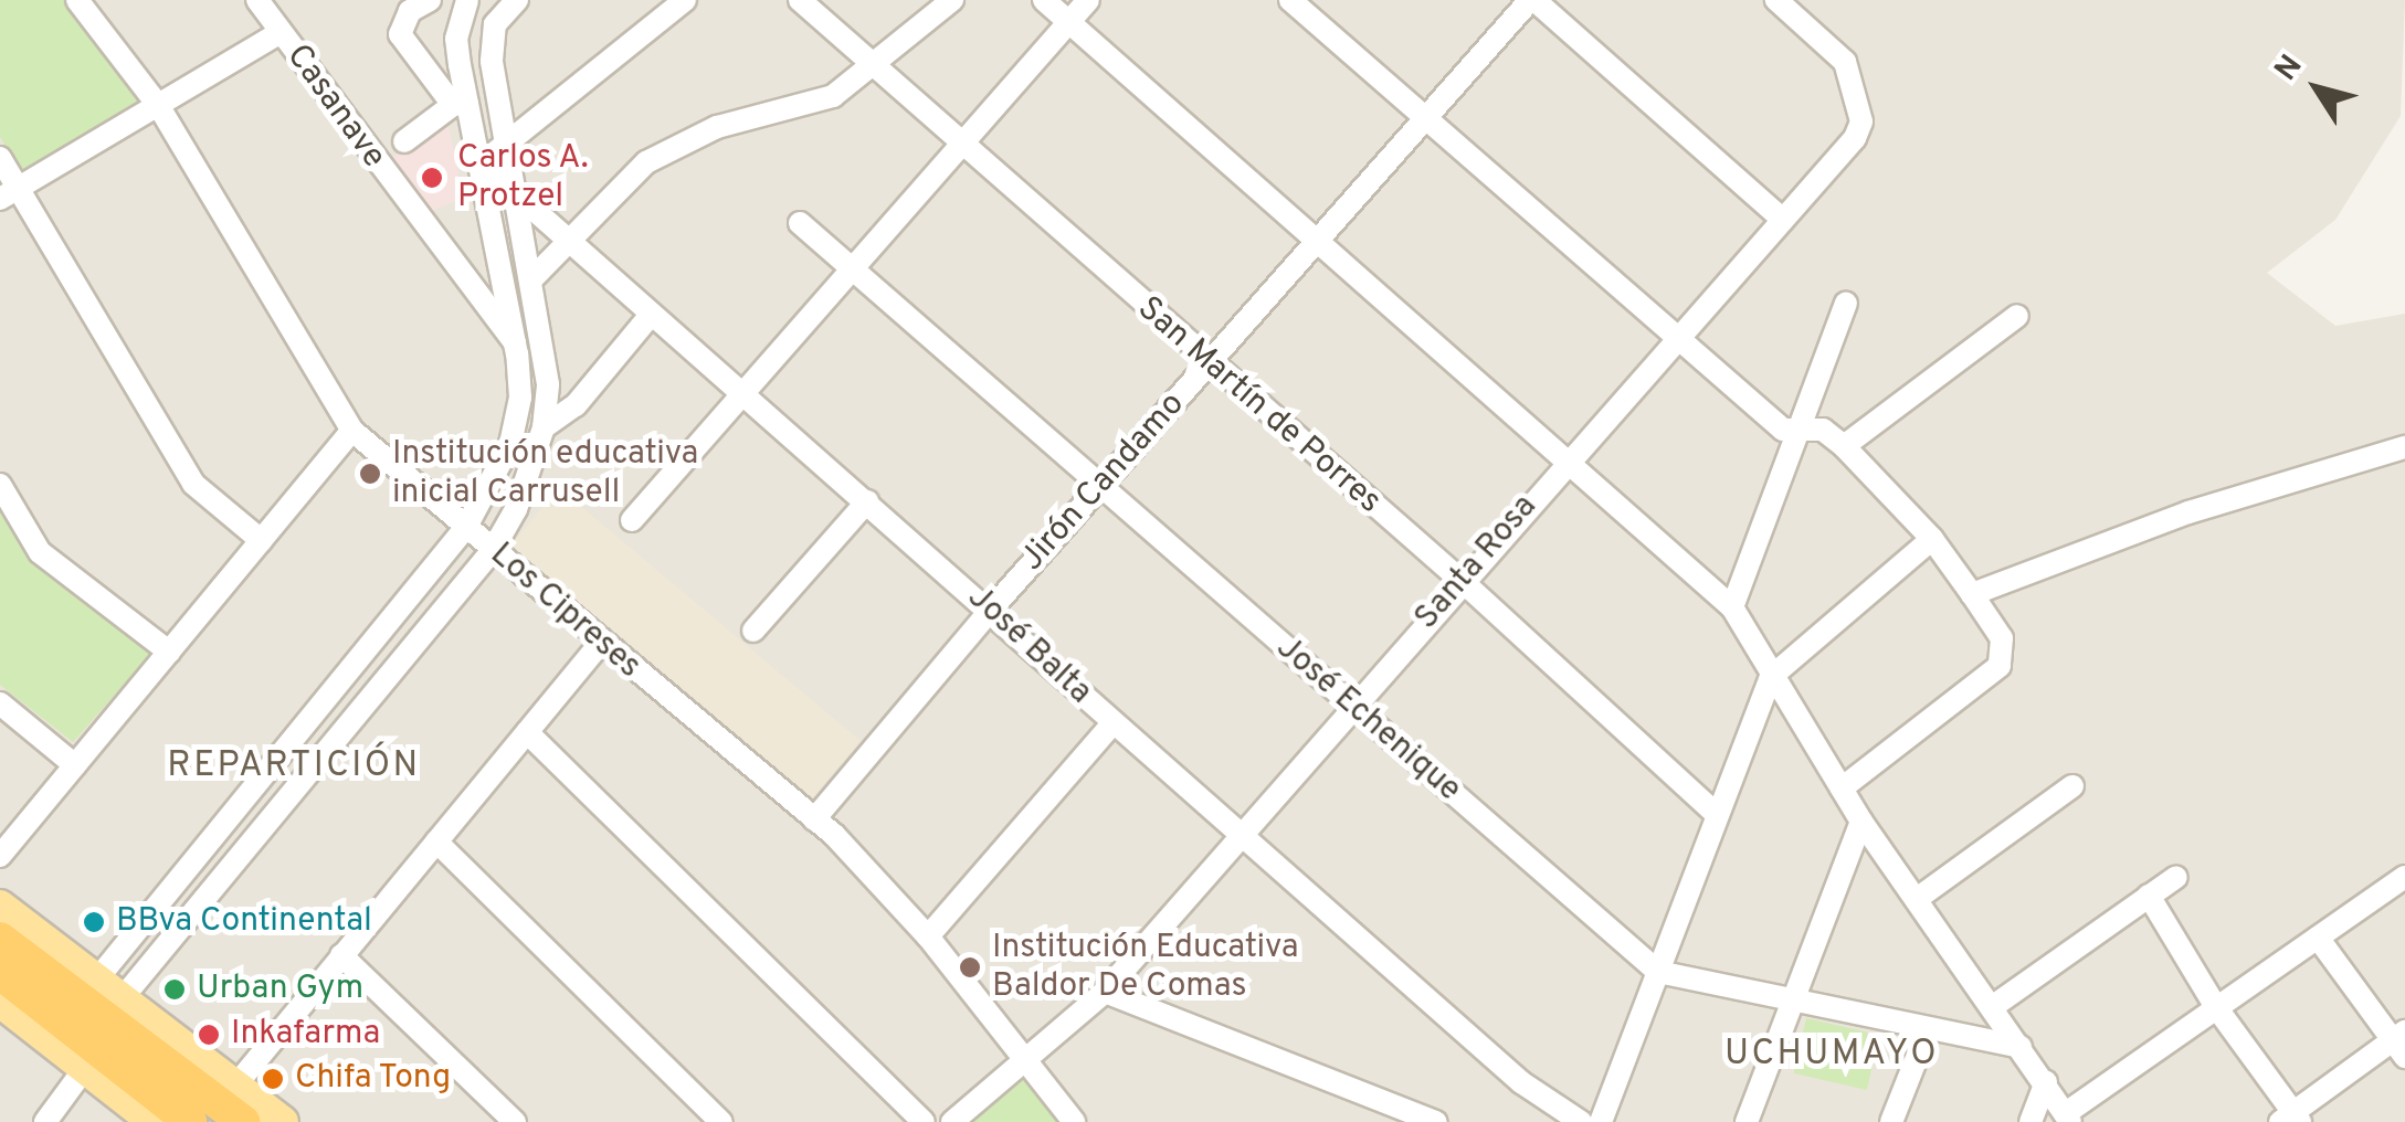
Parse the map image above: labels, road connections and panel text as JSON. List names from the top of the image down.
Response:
{
  "streets": {
    "street": [
      "Casanave",
      "San Martín de Porres",
      "Jirón Candamo",
      "Santa Rosa",
      "Los Cipreses",
      "José Balta",
      "José Echenique"
    ]
  },
  "crossings": [
    ["San Martín de Porres", "Jirón Candamo"],
    ["San Martín de Porres", "Santa Rosa"],
    ["Jirón Candamo", "Los Cipreses"],
    ["Jirón Candamo", "José Balta"],
    ["Jirón Candamo", "José Echenique"],
    ["Santa Rosa", "Los Cipreses"],
    ["Santa Rosa", "José Balta"],
    ["Santa Rosa", "José Echenique"]
  ],
  "districts": ["REPARTICIÓN", "UCHUMAYO"],
  "places": [
    "Carlos A. Protzel",
    "Institución educativa inicial Carrusell",
    "BBva Continental",
    "Institución Educativa Baldor De Comas",
    "Urban Gym",
    "Inkafarma",
    "Chifa Tong"
  ],
  "north": "top left"
}
